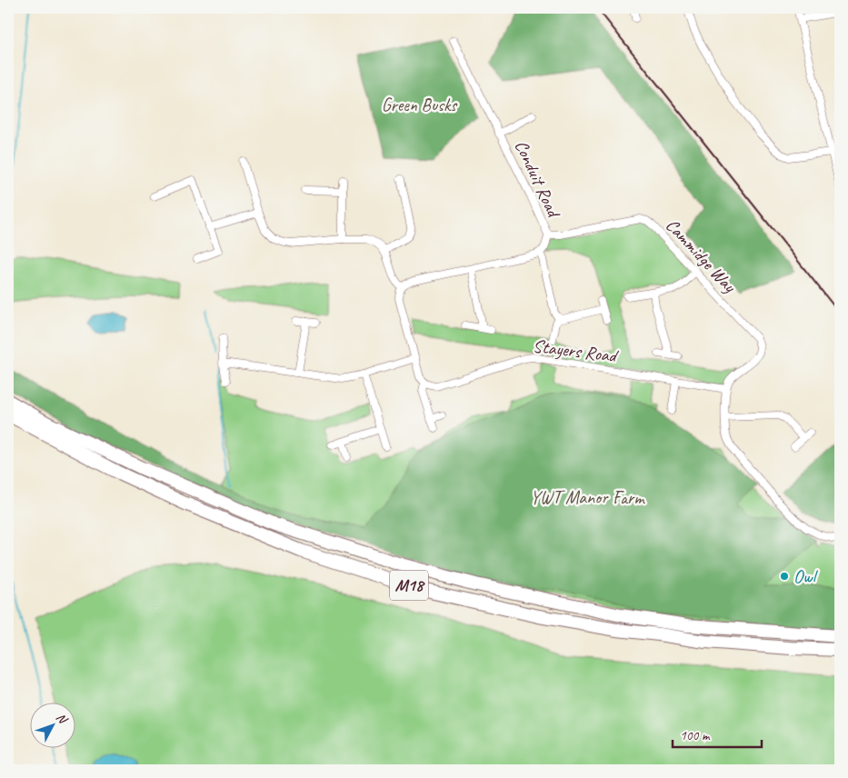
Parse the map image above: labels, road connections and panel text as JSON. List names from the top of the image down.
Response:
{
  "streets": {
    "highway": ["M18"],
    "street": ["Conduit Road", "Cammidge Way", "Stayers Road"]
  },
  "crossings": [
    ["Conduit Road", "Cammidge Way"],
    ["Cammidge Way", "Stayers Road"]
  ],
  "parks": ["Green Busks", "YWT Manor Farm"],
  "places": ["Owl"],
  "scale_bar": "100 m",
  "north": "top right"
}
